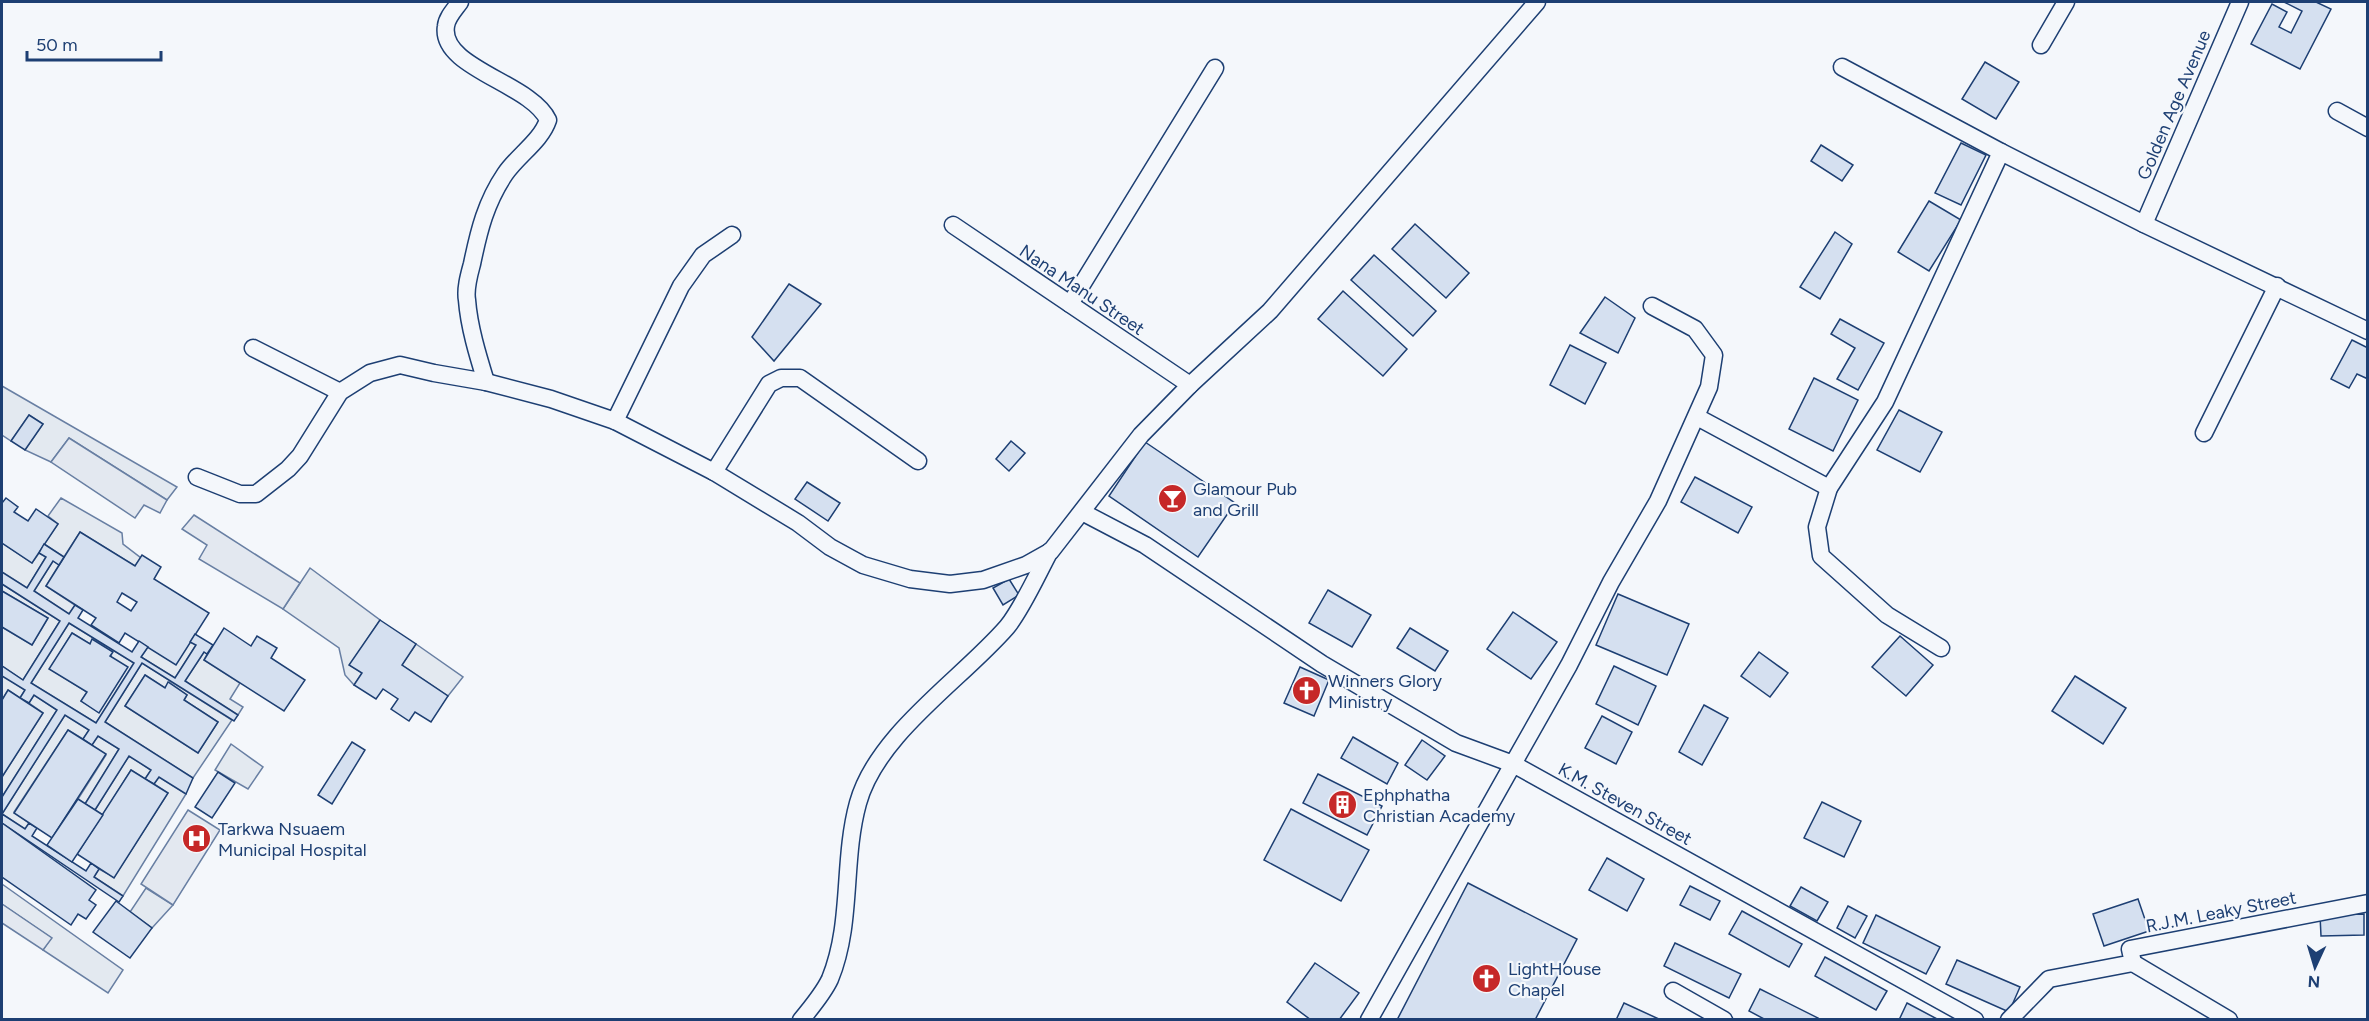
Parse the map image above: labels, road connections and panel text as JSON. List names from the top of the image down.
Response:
{
  "streets": {
    "street": [
      "Golden Age Avenue",
      "Nana Manu Street",
      "K.M. Steven Street",
      "R.J.M. Leaky Street"
    ]
  },
  "places": {
    "bar": ["Glamour Pub and Grill"],
    "church": ["Winners Glory Ministry", "LightHouse Chapel"],
    "building": ["Ephphatha Christian Academy"],
    "hospital": ["Tarkwa Nsuaem Municipal Hospital"]
  },
  "scale_bar": "50 m",
  "north": "bottom"
}
